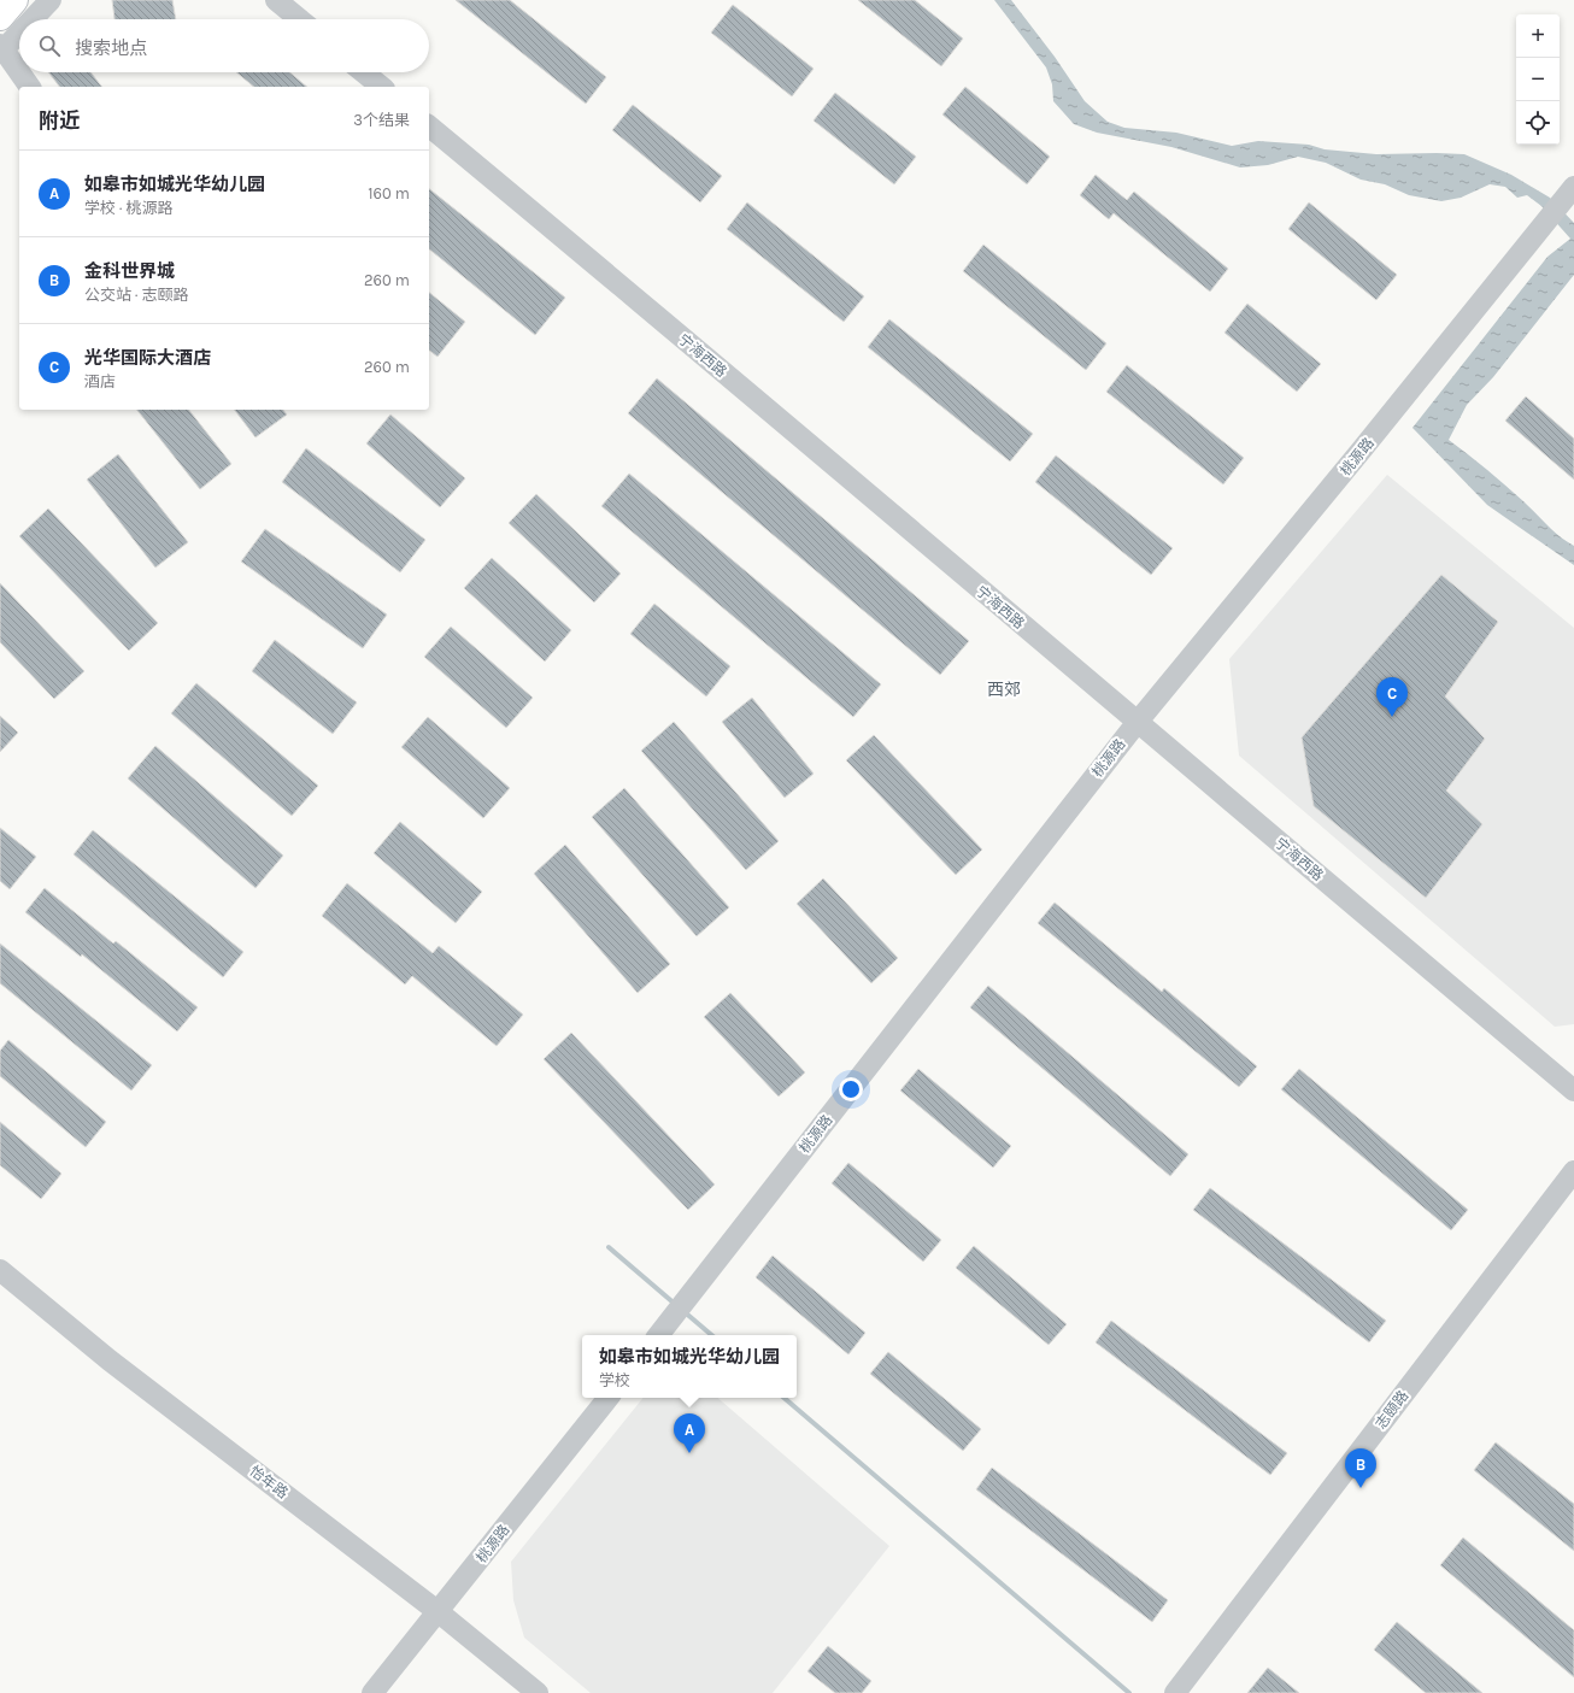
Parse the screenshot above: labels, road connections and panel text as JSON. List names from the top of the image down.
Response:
{
  "streets": {
    "street": [
      "宁海西路",
      "桃源路",
      "志颐路",
      "怡年路"
    ]
  },
  "crossings": [
    ["宁海西路", "桃源路"],
    ["桃源路", "怡年路"]
  ],
  "districts": ["西郊"],
  "page": {
    "map_buttons": ["+", "−"],
    "search": "搜索地点",
    "heading": ["附近", "3个结果"],
    "list": [
      {
        "mark": "A",
        "name": "如皋市如城光华幼儿园",
        "note": "学校 · 桃源路",
        "value": "160 m"
      },
      {
        "mark": "B",
        "name": "金科世界城",
        "note": "公交站 · 志颐路",
        "value": "260 m"
      },
      {
        "mark": "C",
        "name": "光华国际大酒店",
        "note": "酒店",
        "value": "260 m"
      }
    ],
    "pins": ["C", "A", "B"],
    "popup": ["如皋市如城光华幼儿园", "学校"]
  }
}
